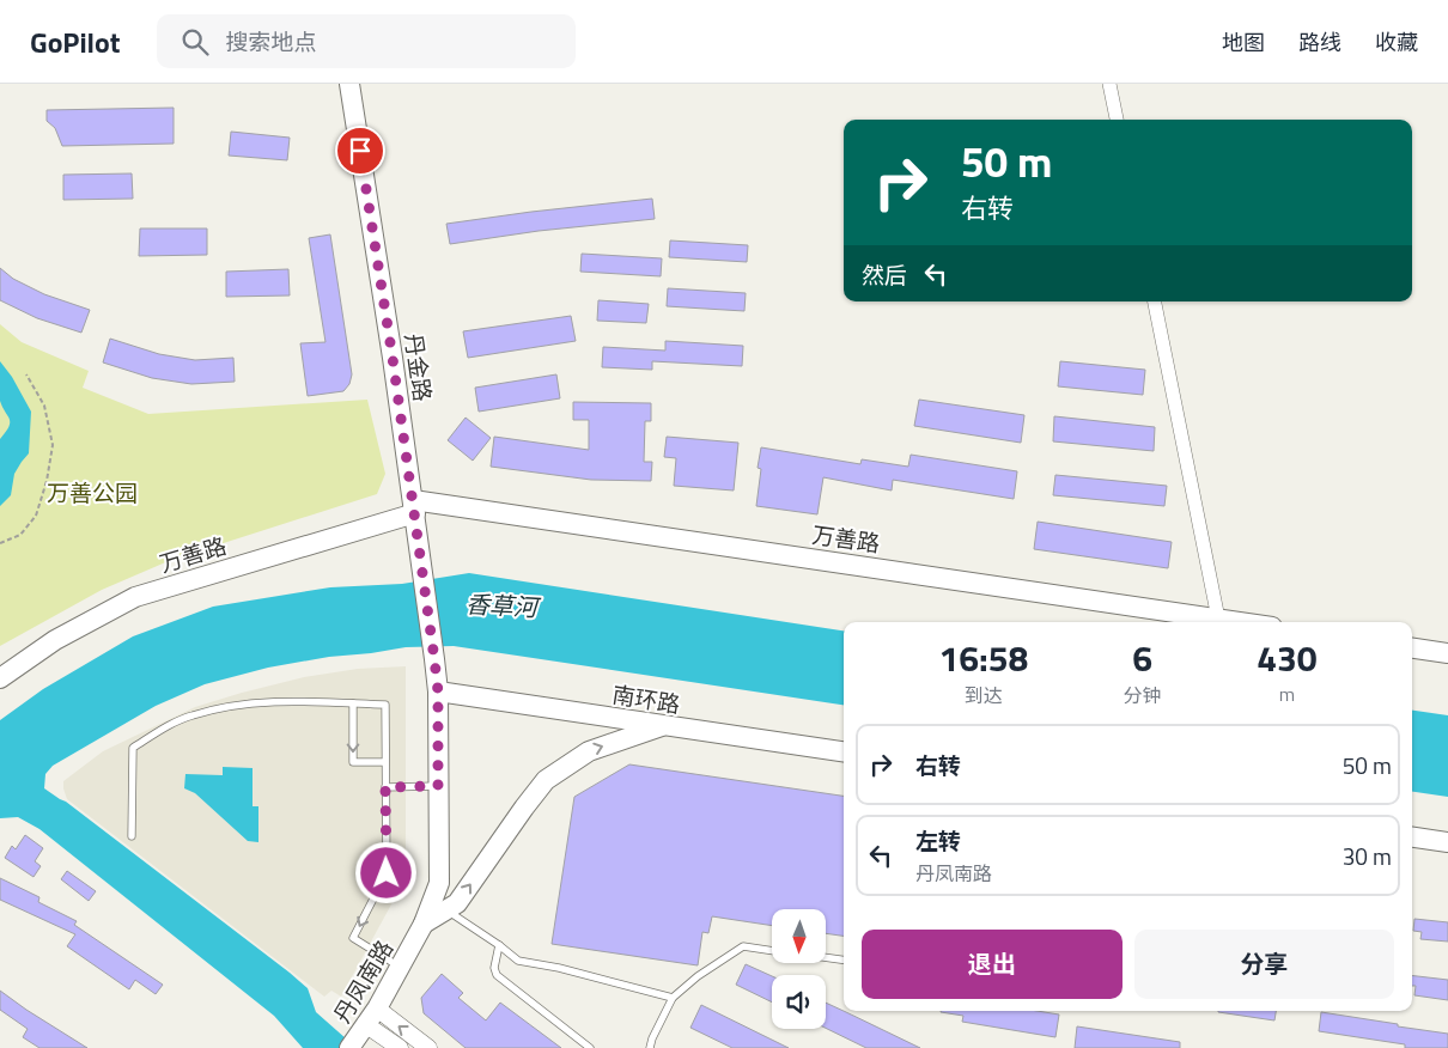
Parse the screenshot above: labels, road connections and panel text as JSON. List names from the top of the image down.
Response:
{
  "streets": {
    "main road": [
      "丹金路",
      "万善路",
      "南环路",
      "丹凤南路"
    ]
  },
  "crossings": [
    ["丹金路", "万善路"],
    ["丹金路", "南环路"],
    ["丹金路", "丹凤南路"],
    ["南环路", "丹凤南路"]
  ],
  "water": ["香草河"],
  "parks": ["万善公园"],
  "north": "bottom",
  "page": {
    "header": "GoPilot",
    "search": "搜索地点",
    "nav": ["地图", "路线", "收藏"],
    "turn": ["50 m", "右转"],
    "then": "然后",
    "eta": [
      "16:58",
      "到达",
      "6",
      "分钟",
      "430",
      "m"
    ],
    "list": [
      {
        "name": "右转",
        "value": "50 m"
      },
      {
        "name": "左转",
        "note": "丹凤南路",
        "value": "30 m"
      }
    ],
    "buttons": ["退出", "分享"]
  }
}
